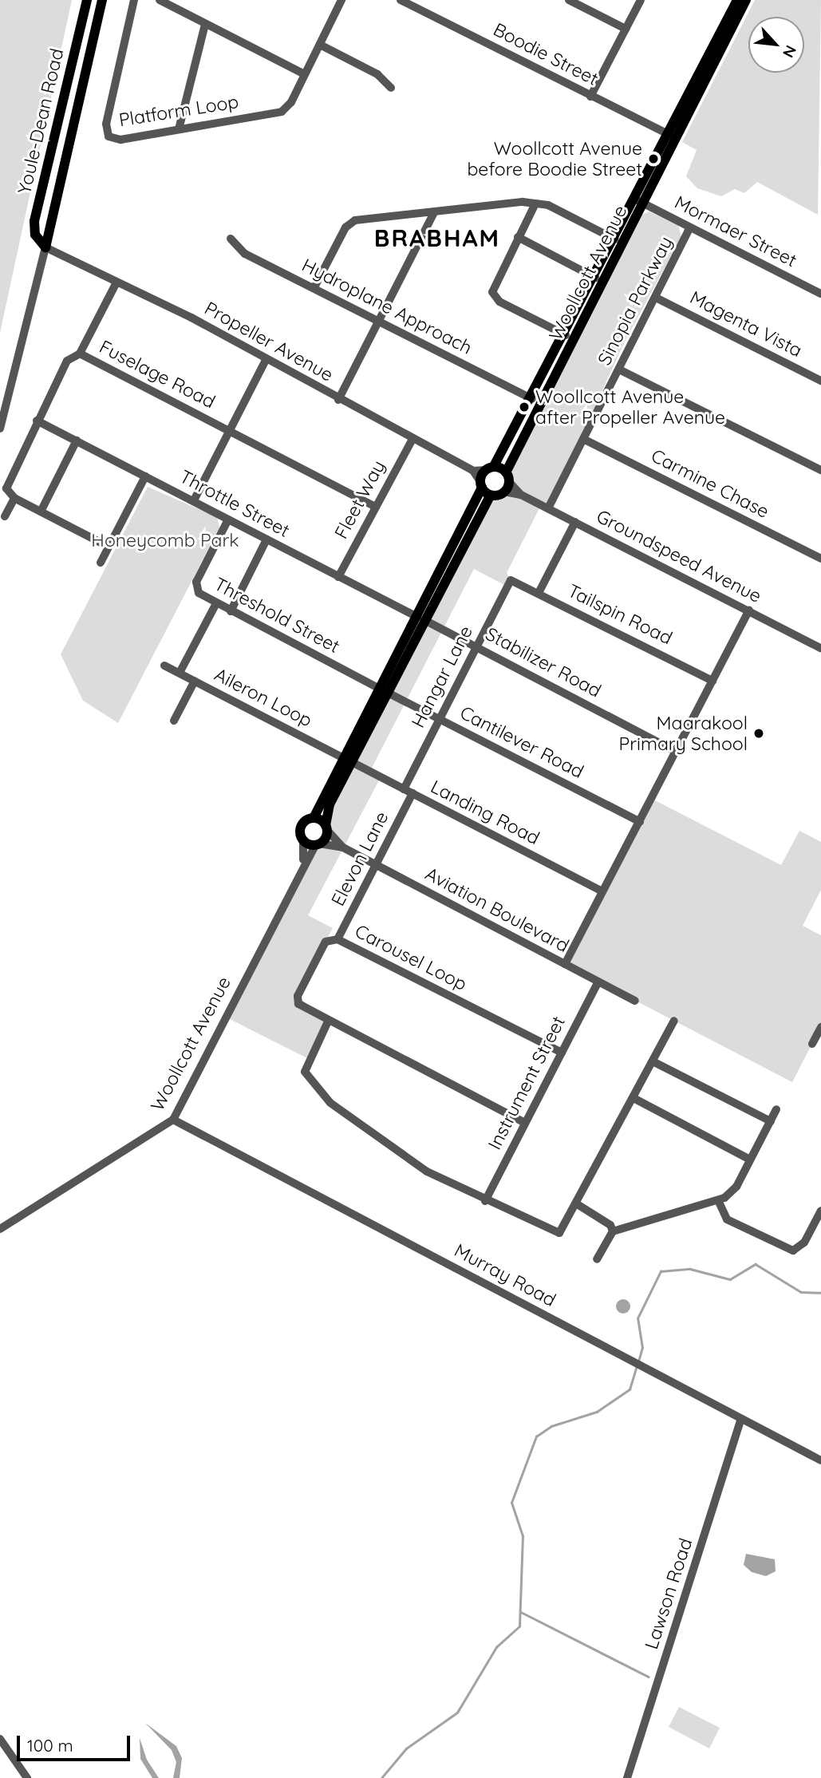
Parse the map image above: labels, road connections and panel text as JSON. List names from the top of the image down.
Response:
{
  "streets": {
    "main road": ["Youle-Dean Road", "Woollcott Avenue"],
    "street": [
      "Boodie Street",
      "Platform Loop",
      "Mormaer Street",
      "Sinopia Parkway",
      "Hydroplane Approach",
      "Magenta Vista",
      "Propeller Avenue",
      "Fuselage Road",
      "Carmine Chase",
      "Fleet Way",
      "Throttle Street",
      "Groundspeed Avenue",
      "Tailspin Road",
      "Threshold Street",
      "Stabilizer Road",
      "Hangar Lane",
      "Aileron Loop",
      "Cantilever Road",
      "Landing Road",
      "Elevon Lane",
      "Aviation Boulevard",
      "Carousel Loop",
      "Instrument Street",
      "Murray Road",
      "Lawson Road"
    ]
  },
  "crossings": [
    ["Boodie Street", "Woollcott Avenue"],
    ["Youle-Dean Road", "Propeller Avenue"],
    ["Mormaer Street", "Woollcott Avenue"],
    ["Mormaer Street", "Sinopia Parkway"],
    ["Woollcott Avenue", "Hydroplane Approach"],
    ["Woollcott Avenue", "Propeller Avenue"],
    ["Woollcott Avenue", "Throttle Street"],
    ["Woollcott Avenue", "Groundspeed Avenue"],
    ["Woollcott Avenue", "Threshold Street"],
    ["Woollcott Avenue", "Stabilizer Road"],
    ["Woollcott Avenue", "Aileron Loop"],
    ["Woollcott Avenue", "Cantilever Road"],
    ["Woollcott Avenue", "Landing Road"],
    ["Woollcott Avenue", "Aviation Boulevard"],
    ["Woollcott Avenue", "Murray Road"],
    ["Sinopia Parkway", "Magenta Vista"],
    ["Sinopia Parkway", "Carmine Chase"],
    ["Sinopia Parkway", "Groundspeed Avenue"],
    ["Propeller Avenue", "Fleet Way"],
    ["Fuselage Road", "Fleet Way"],
    ["Fuselage Road", "Throttle Street"],
    ["Fleet Way", "Throttle Street"],
    ["Throttle Street", "Threshold Street"],
    ["Throttle Street", "Stabilizer Road"],
    ["Tailspin Road", "Hangar Lane"],
    ["Threshold Street", "Cantilever Road"],
    ["Stabilizer Road", "Hangar Lane"],
    ["Hangar Lane", "Cantilever Road"],
    ["Hangar Lane", "Landing Road"],
    ["Hangar Lane", "Elevon Lane"],
    ["Aileron Loop", "Landing Road"],
    ["Landing Road", "Elevon Lane"],
    ["Elevon Lane", "Aviation Boulevard"],
    ["Elevon Lane", "Carousel Loop"],
    ["Aviation Boulevard", "Instrument Street"],
    ["Carousel Loop", "Instrument Street"],
    ["Murray Road", "Lawson Road"]
  ],
  "districts": ["BRABHAM"],
  "parks": ["Honeycomb Park"],
  "places": ["Woollcott Avenue before Boodie Street", "Woollcott Avenue after Propeller Avenue", "Maarakool Primary School"],
  "scale_bar": "100 m",
  "north": "bottom right"
}
